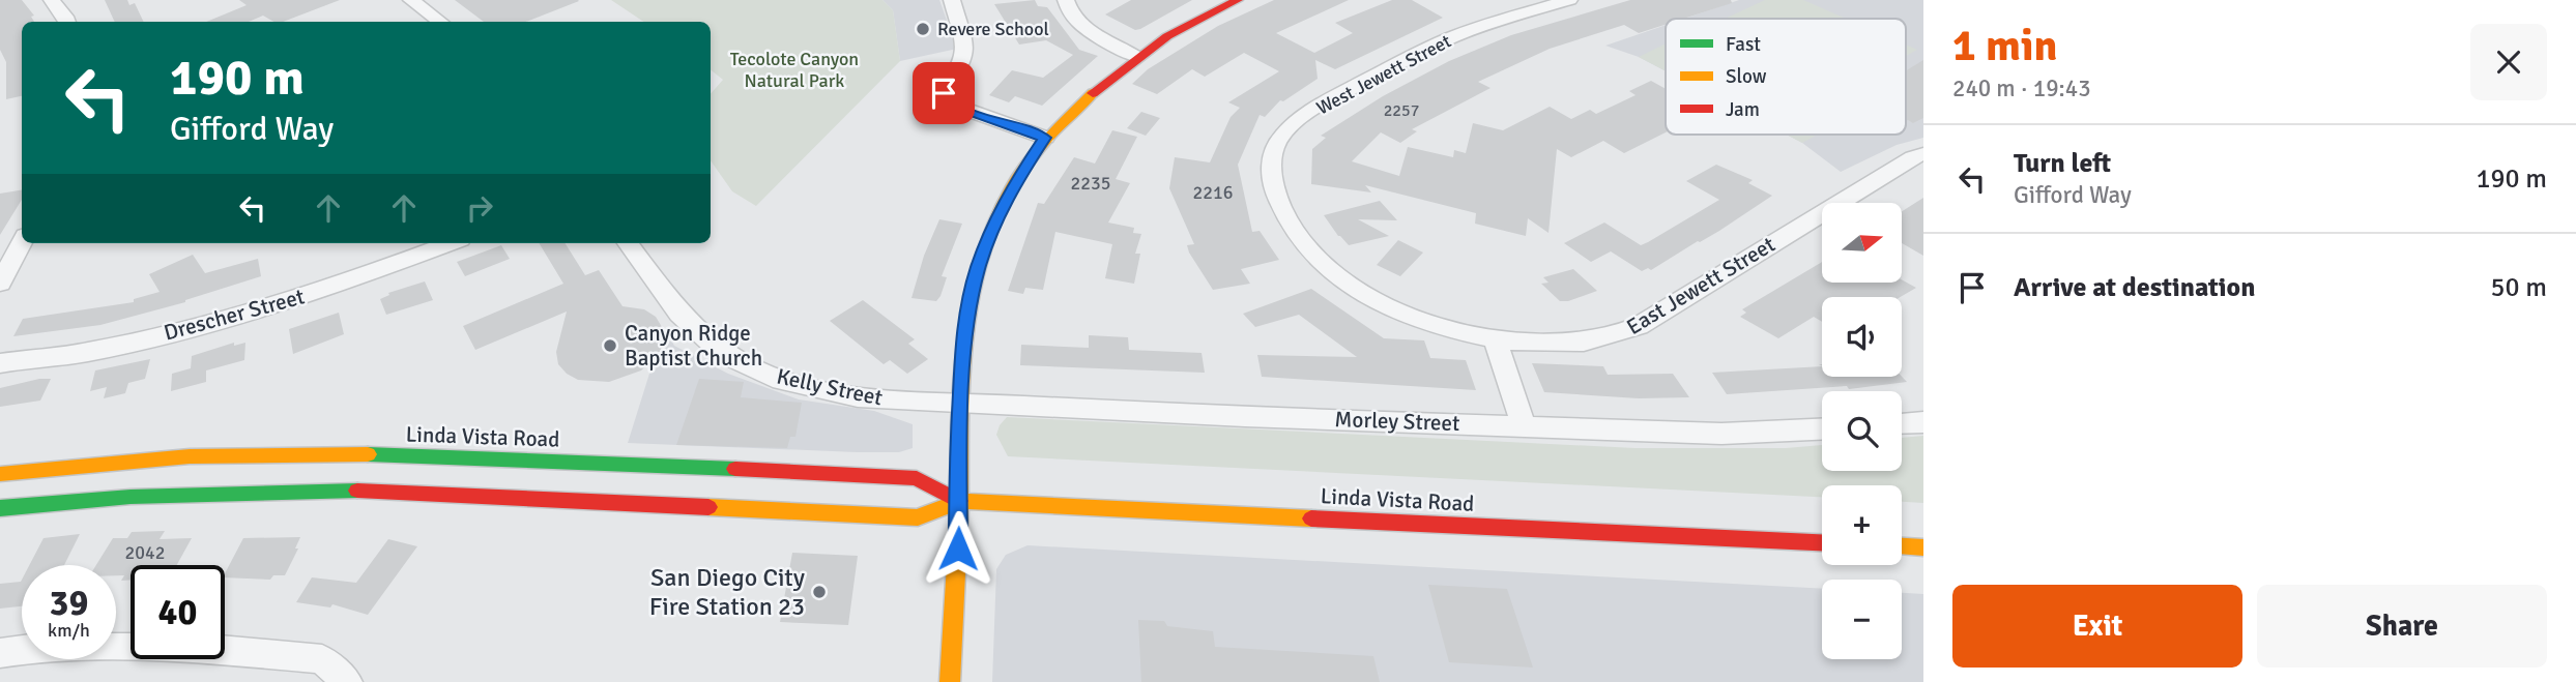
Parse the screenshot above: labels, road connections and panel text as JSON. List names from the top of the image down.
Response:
{
  "streets": {
    "main road": ["Linda Vista Road"],
    "street": [
      "West Jewett Street",
      "East Jewett Street",
      "Drescher Street",
      "Kelly Street",
      "Morley Street"
    ]
  },
  "crossings": [
    ["West Jewett Street", "East Jewett Street"],
    ["Kelly Street", "Morley Street"]
  ],
  "parks": ["Tecolote Canyon Natural Park"],
  "places": ["Revere School", "Canyon Ridge Baptist Church", "San Diego City Fire Station 23"],
  "house_numbers": [
    "2257",
    "2235",
    "2216",
    "2042"
  ],
  "legend": ["Fast", "Slow", "Jam"],
  "north": "right",
  "page": {
    "heading": ["1 min", "240 m · 19:43"],
    "turn": ["190 m", "Gifford Way"],
    "list": [
      {
        "name": "Turn left",
        "note": "Gifford Way",
        "value": "190 m"
      },
      {
        "name": "Arrive at destination",
        "value": "50 m"
      }
    ],
    "map_buttons": ["+", "−"],
    "speed": "39 km/h",
    "limit": "40",
    "buttons": ["Exit", "Share"]
  }
}
